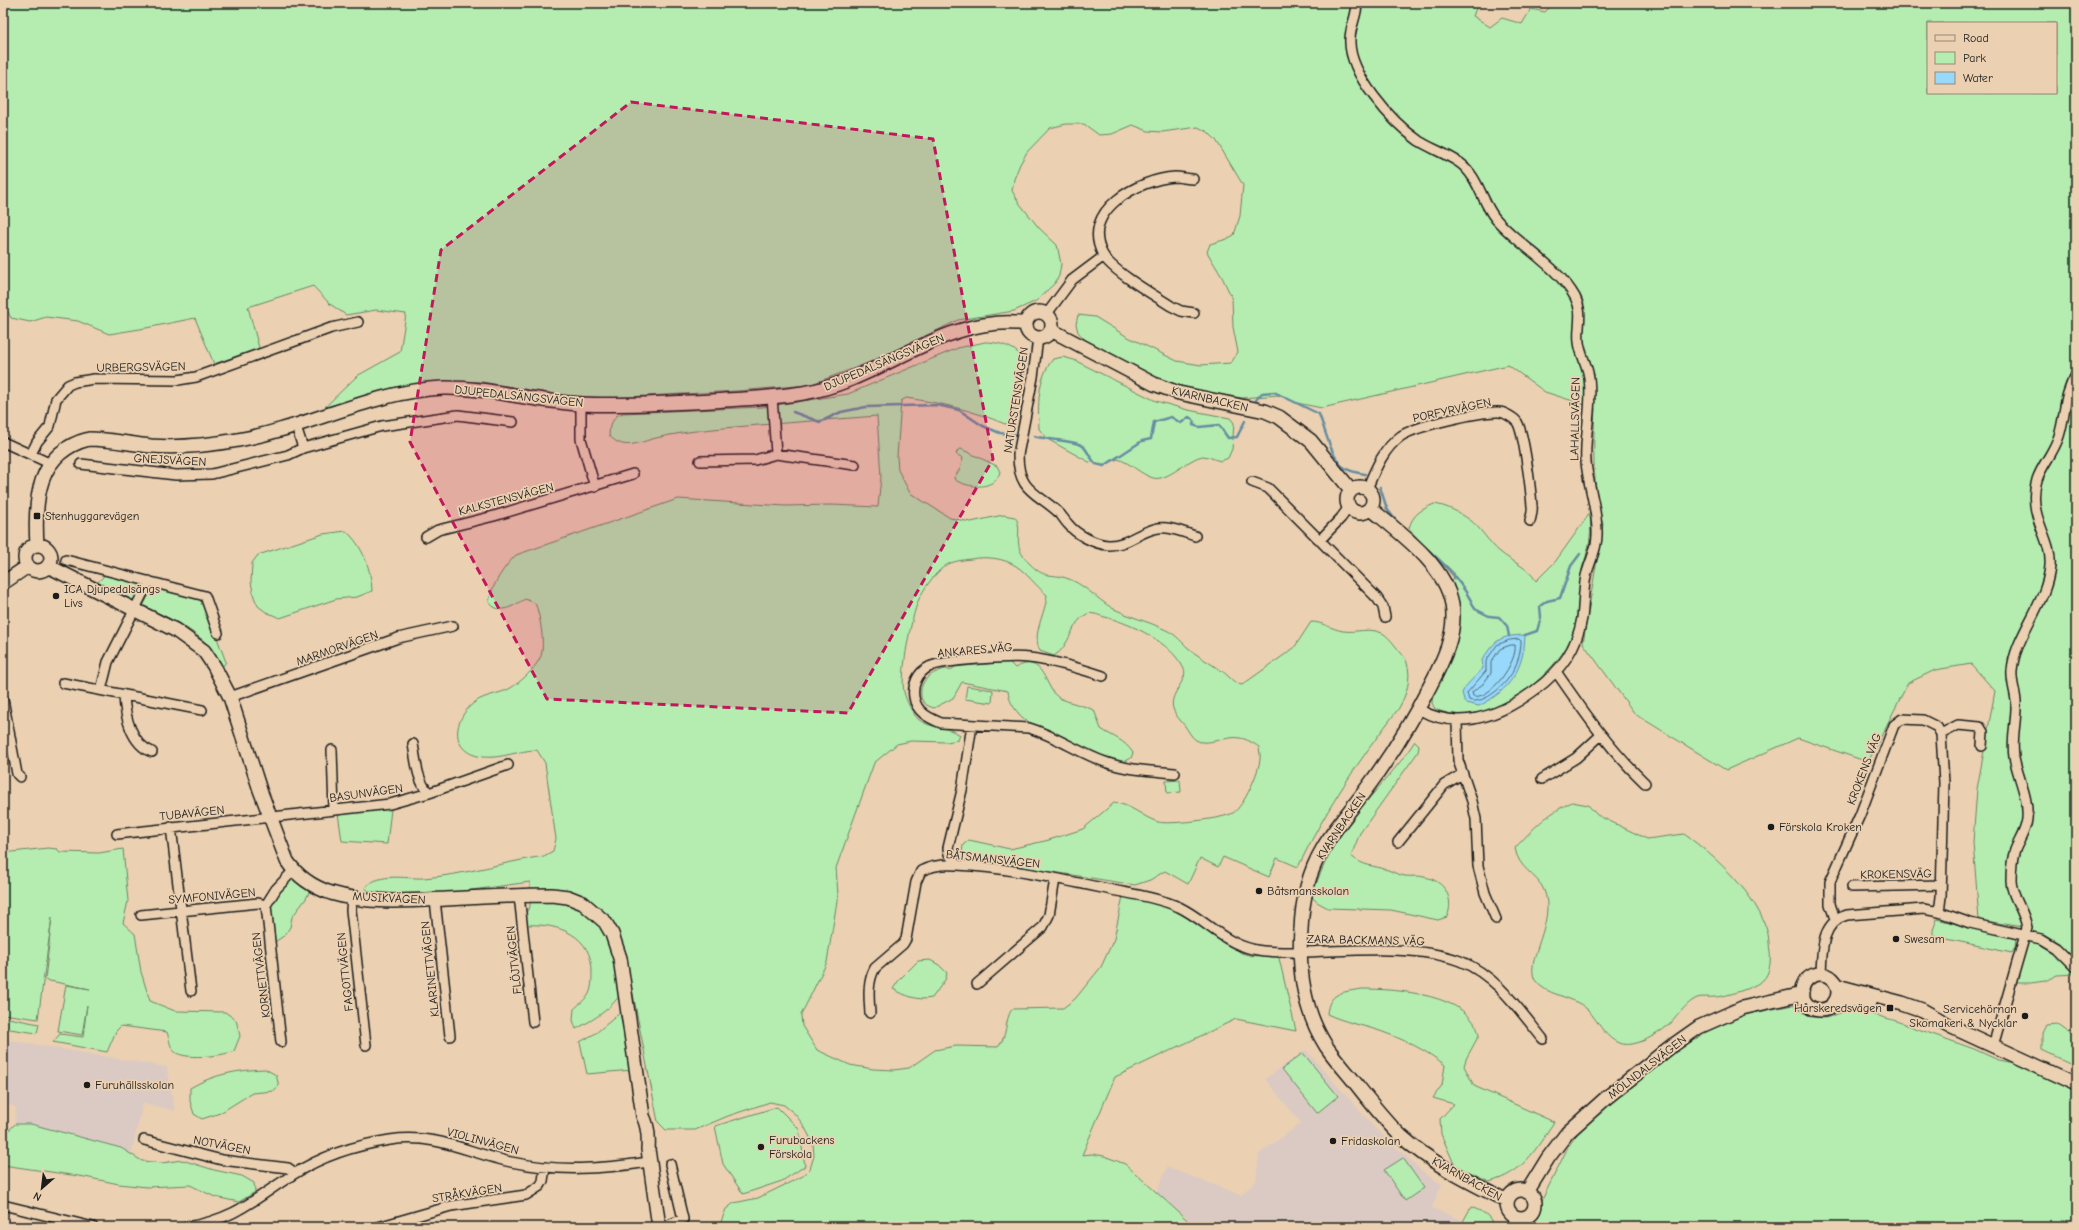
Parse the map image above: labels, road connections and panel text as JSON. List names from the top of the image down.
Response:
{
  "streets": {
    "street": [
      "DJUPEDALSÄNGSVÄGEN",
      "URBERGSVÄGEN",
      "KVARNBACKEN",
      "NATURSTENSVÄGEN",
      "PORFYRVÄGEN",
      "LAHALLSVÄGEN",
      "GNEJSVÄGEN",
      "KALKSTENSVÄGEN",
      "MARMORVÄGEN",
      "ANKARES VÄG",
      "KROKENS VÄG",
      "BASUNVÄGEN",
      "TUBAVÄGEN",
      "BÅTSMANSVÄGEN",
      "KROKENSVÄG",
      "SYMFONIVÄGEN",
      "MUSIKVÄGEN",
      "ZARA BACKMANS VÄG",
      "FLÖJTVÄGEN",
      "KLARINETTVÄGEN",
      "FAGOTTVÄGEN",
      "KORNETTVÄGEN",
      "MÖLNDALSVÄGEN",
      "VIOLINVÄGEN",
      "NOTVÄGEN",
      "STRÅKVÄGEN"
    ]
  },
  "crossings": [
    ["DJUPEDALSÄNGSVÄGEN", "KVARNBACKEN"],
    ["DJUPEDALSÄNGSVÄGEN", "NATURSTENSVÄGEN"],
    ["DJUPEDALSÄNGSVÄGEN", "MUSIKVÄGEN"],
    ["KVARNBACKEN", "NATURSTENSVÄGEN"],
    ["KVARNBACKEN", "PORFYRVÄGEN"],
    ["KVARNBACKEN", "LAHALLSVÄGEN"],
    ["KVARNBACKEN", "BÅTSMANSVÄGEN"],
    ["KVARNBACKEN", "ZARA BACKMANS VÄG"],
    ["KVARNBACKEN", "MÖLNDALSVÄGEN"],
    ["MARMORVÄGEN", "MUSIKVÄGEN"],
    ["BASUNVÄGEN", "TUBAVÄGEN"],
    ["BASUNVÄGEN", "MUSIKVÄGEN"],
    ["TUBAVÄGEN", "MUSIKVÄGEN"],
    ["BÅTSMANSVÄGEN", "ZARA BACKMANS VÄG"],
    ["SYMFONIVÄGEN", "MUSIKVÄGEN"],
    ["SYMFONIVÄGEN", "KORNETTVÄGEN"],
    ["MUSIKVÄGEN", "FLÖJTVÄGEN"],
    ["MUSIKVÄGEN", "KLARINETTVÄGEN"],
    ["MUSIKVÄGEN", "FAGOTTVÄGEN"],
    ["MUSIKVÄGEN", "VIOLINVÄGEN"],
    ["VIOLINVÄGEN", "NOTVÄGEN"],
    ["VIOLINVÄGEN", "STRÅKVÄGEN"]
  ],
  "places": {
    "transit": ["Stenhuggarevägen", "Hårskeredsvägen"],
    "other": [
      "ICA Djupedalsängs Livs",
      "Förskola Kroken",
      "Båtsmansskolan",
      "Swesam",
      "Servicehörnan Skomakeri & Nycklar",
      "Furuhällsskolan",
      "Fridaskolan",
      "Furubackens Förskola"
    ]
  },
  "legend": ["Road", "Park", "Water"],
  "north": "bottom left"
}
